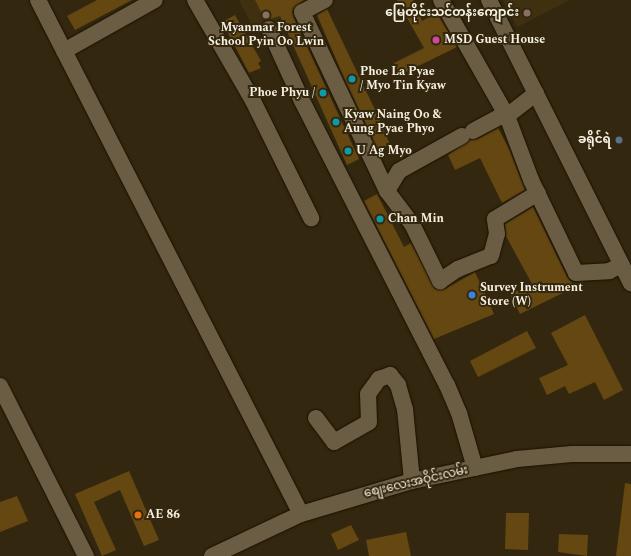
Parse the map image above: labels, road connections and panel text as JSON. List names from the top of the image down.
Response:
{
  "streets": {
    "street": ["စျေးလေးအဝိုင်းလမ်း"]
  },
  "places": [
    "မြေတိုင်းသင်တန်းကျောင်း",
    "Myanmar Forest School Pyin Oo Lwin",
    "MSD Guest House",
    "Phoe La Pyae / Myo Tin Kyaw",
    "Phoe Phyu /",
    "Kyaw Naing Oo & Aung Pyae Phyo",
    "ခရိုင်ရဲ",
    "U Ag Myo",
    "Chan Min",
    "Survey Instrument Store (W)",
    "AE 86"
  ]
}
